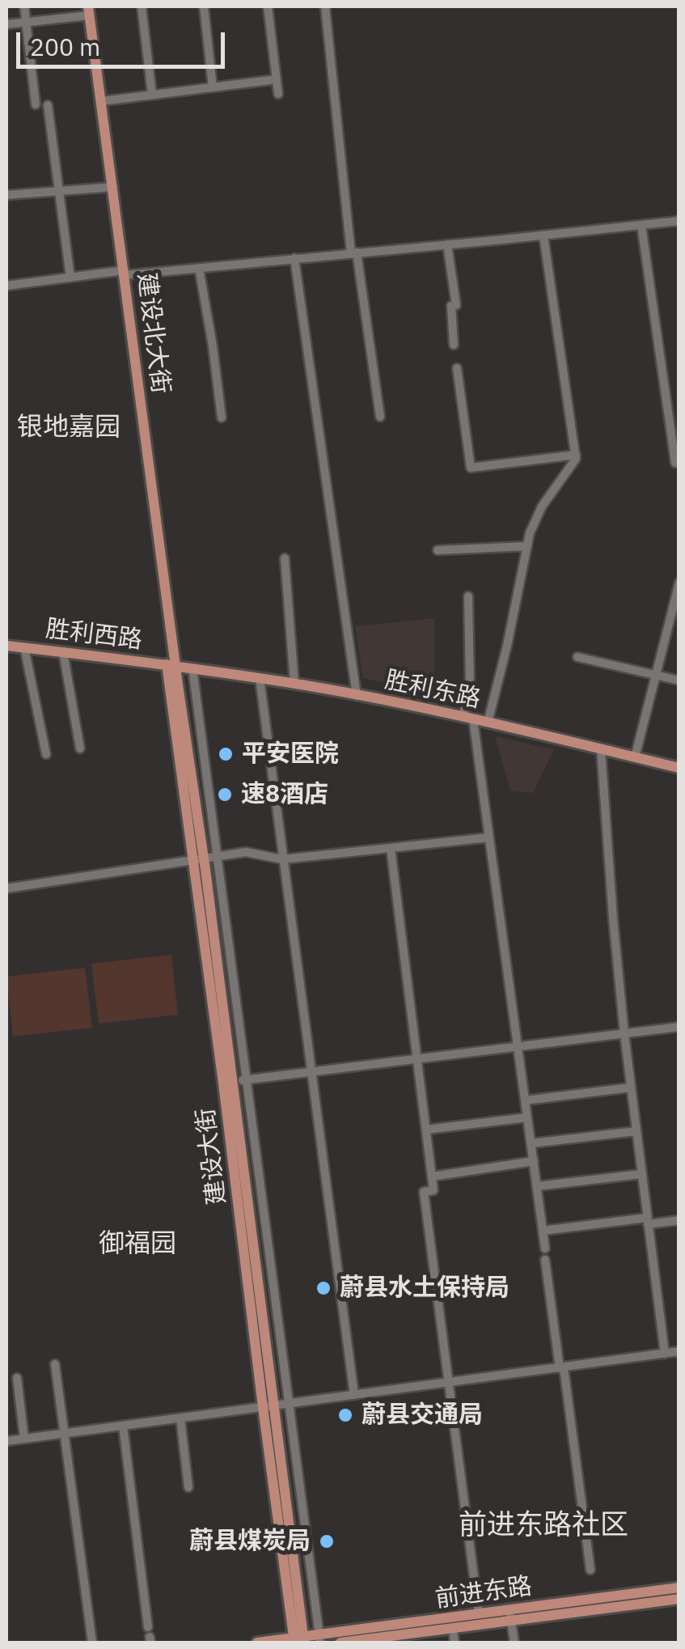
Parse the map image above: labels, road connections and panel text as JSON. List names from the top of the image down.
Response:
{
  "streets": {
    "main road": [
      "建设北大街",
      "胜利西路",
      "胜利东路",
      "建设大街",
      "前进东路"
    ]
  },
  "crossings": [
    ["建设北大街", "胜利西路"],
    ["建设北大街", "胜利东路"],
    ["建设北大街", "建设大街"],
    ["胜利西路", "胜利东路"],
    ["胜利西路", "建设大街"],
    ["胜利东路", "建设大街"],
    ["建设大街", "前进东路"]
  ],
  "districts": ["银地嘉园", "御福园", "前进东路社区"],
  "places": [
    "平安医院",
    "速8酒店",
    "蔚县水土保持局",
    "蔚县交通局",
    "蔚县煤炭局"
  ],
  "scale_bar": "200 m"
}
